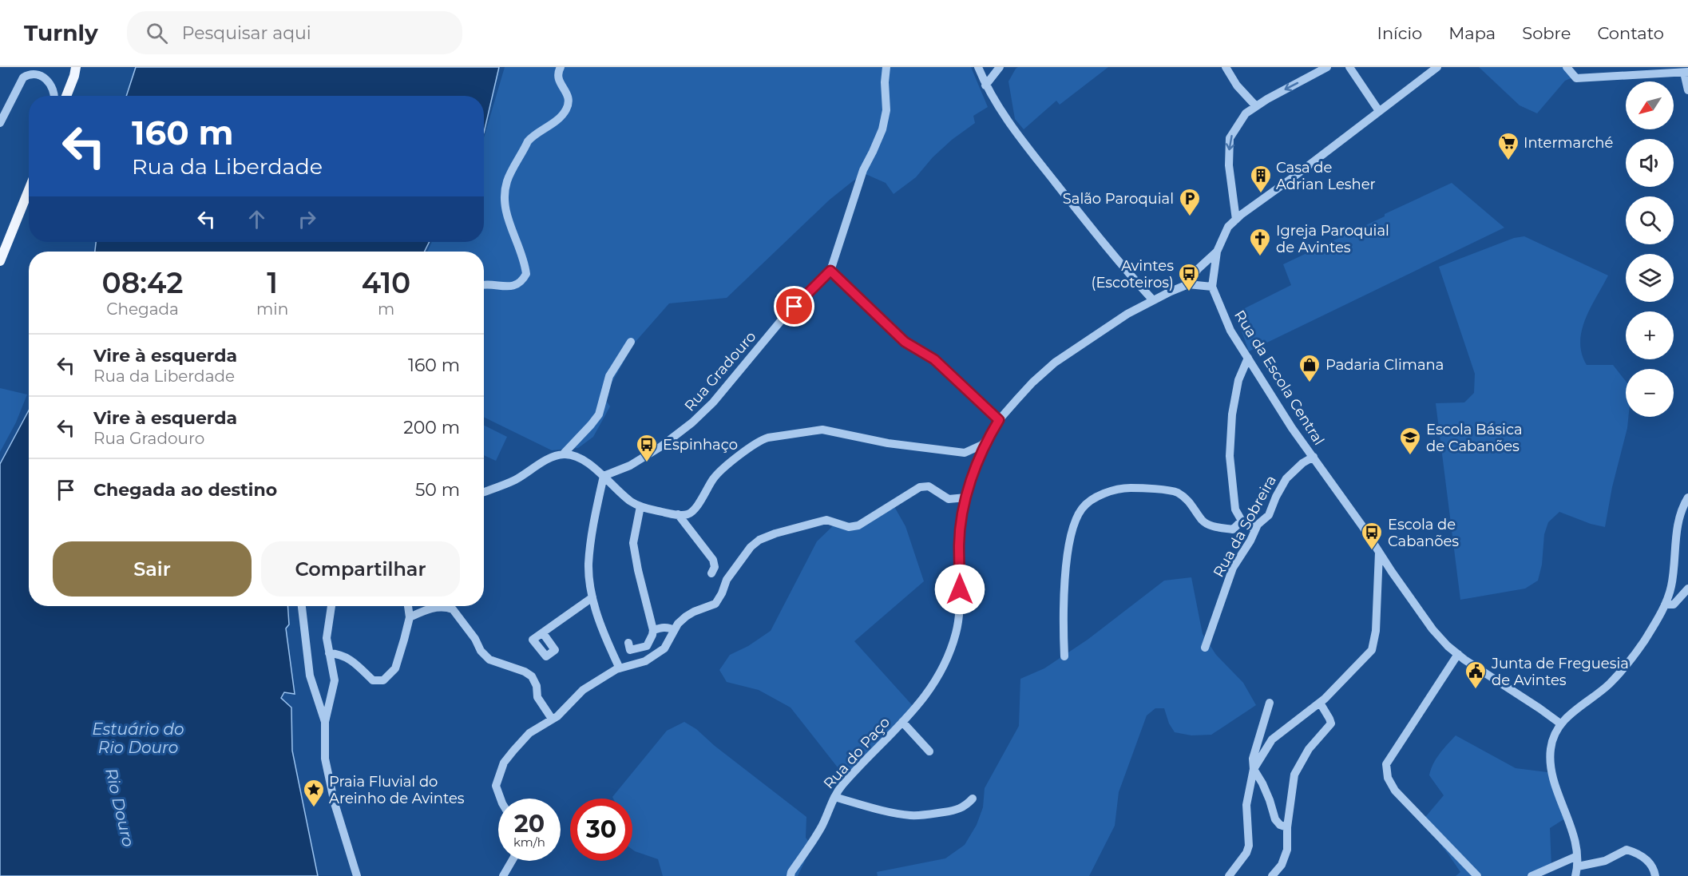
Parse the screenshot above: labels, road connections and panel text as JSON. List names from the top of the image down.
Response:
{
  "streets": {
    "street": [
      "Rua Gradouro",
      "Rua da Escola Central",
      "Rua da Sobreira",
      "Rua do Paço"
    ]
  },
  "crossings": [
    ["Rua da Escola Central", "Rua da Sobreira"]
  ],
  "water": ["Estuário do Rio Douro", "Rio Douro"],
  "places": {
    "supermarket": ["Intermarché"],
    "building": ["Casa de Adrian Lesher"],
    "parking": ["Salão Paroquial"],
    "church": ["Igreja Paroquial de Avintes"],
    "bus stop": ["Avintes (Escoteiros)", "Espinhaço", "Escola de Cabanões"],
    "shop": ["Padaria Climana"],
    "school or university": ["Escola Básica de Cabanões"],
    "public building": ["Junta de Freguesia de Avintes"],
    "place": ["Praia Fluvial do Areinho de Avintes"]
  },
  "north": "bottom left",
  "page": {
    "header": "Turnly",
    "search": "Pesquisar aqui",
    "nav": [
      "Início",
      "Mapa",
      "Sobre",
      "Contato"
    ],
    "map_buttons": ["+", "−"],
    "turn": ["160 m", "Rua da Liberdade"],
    "eta": [
      "08:42",
      "Chegada",
      "1",
      "min",
      "410",
      "m"
    ],
    "list": [
      {
        "name": "Vire à esquerda",
        "note": "Rua da Liberdade",
        "value": "160 m"
      },
      {
        "name": "Vire à esquerda",
        "note": "Rua Gradouro",
        "value": "200 m"
      },
      {
        "name": "Chegada ao destino",
        "value": "50 m"
      }
    ],
    "buttons": ["Sair", "Compartilhar"],
    "speed": "20 km/h",
    "limit": "30"
  }
}
